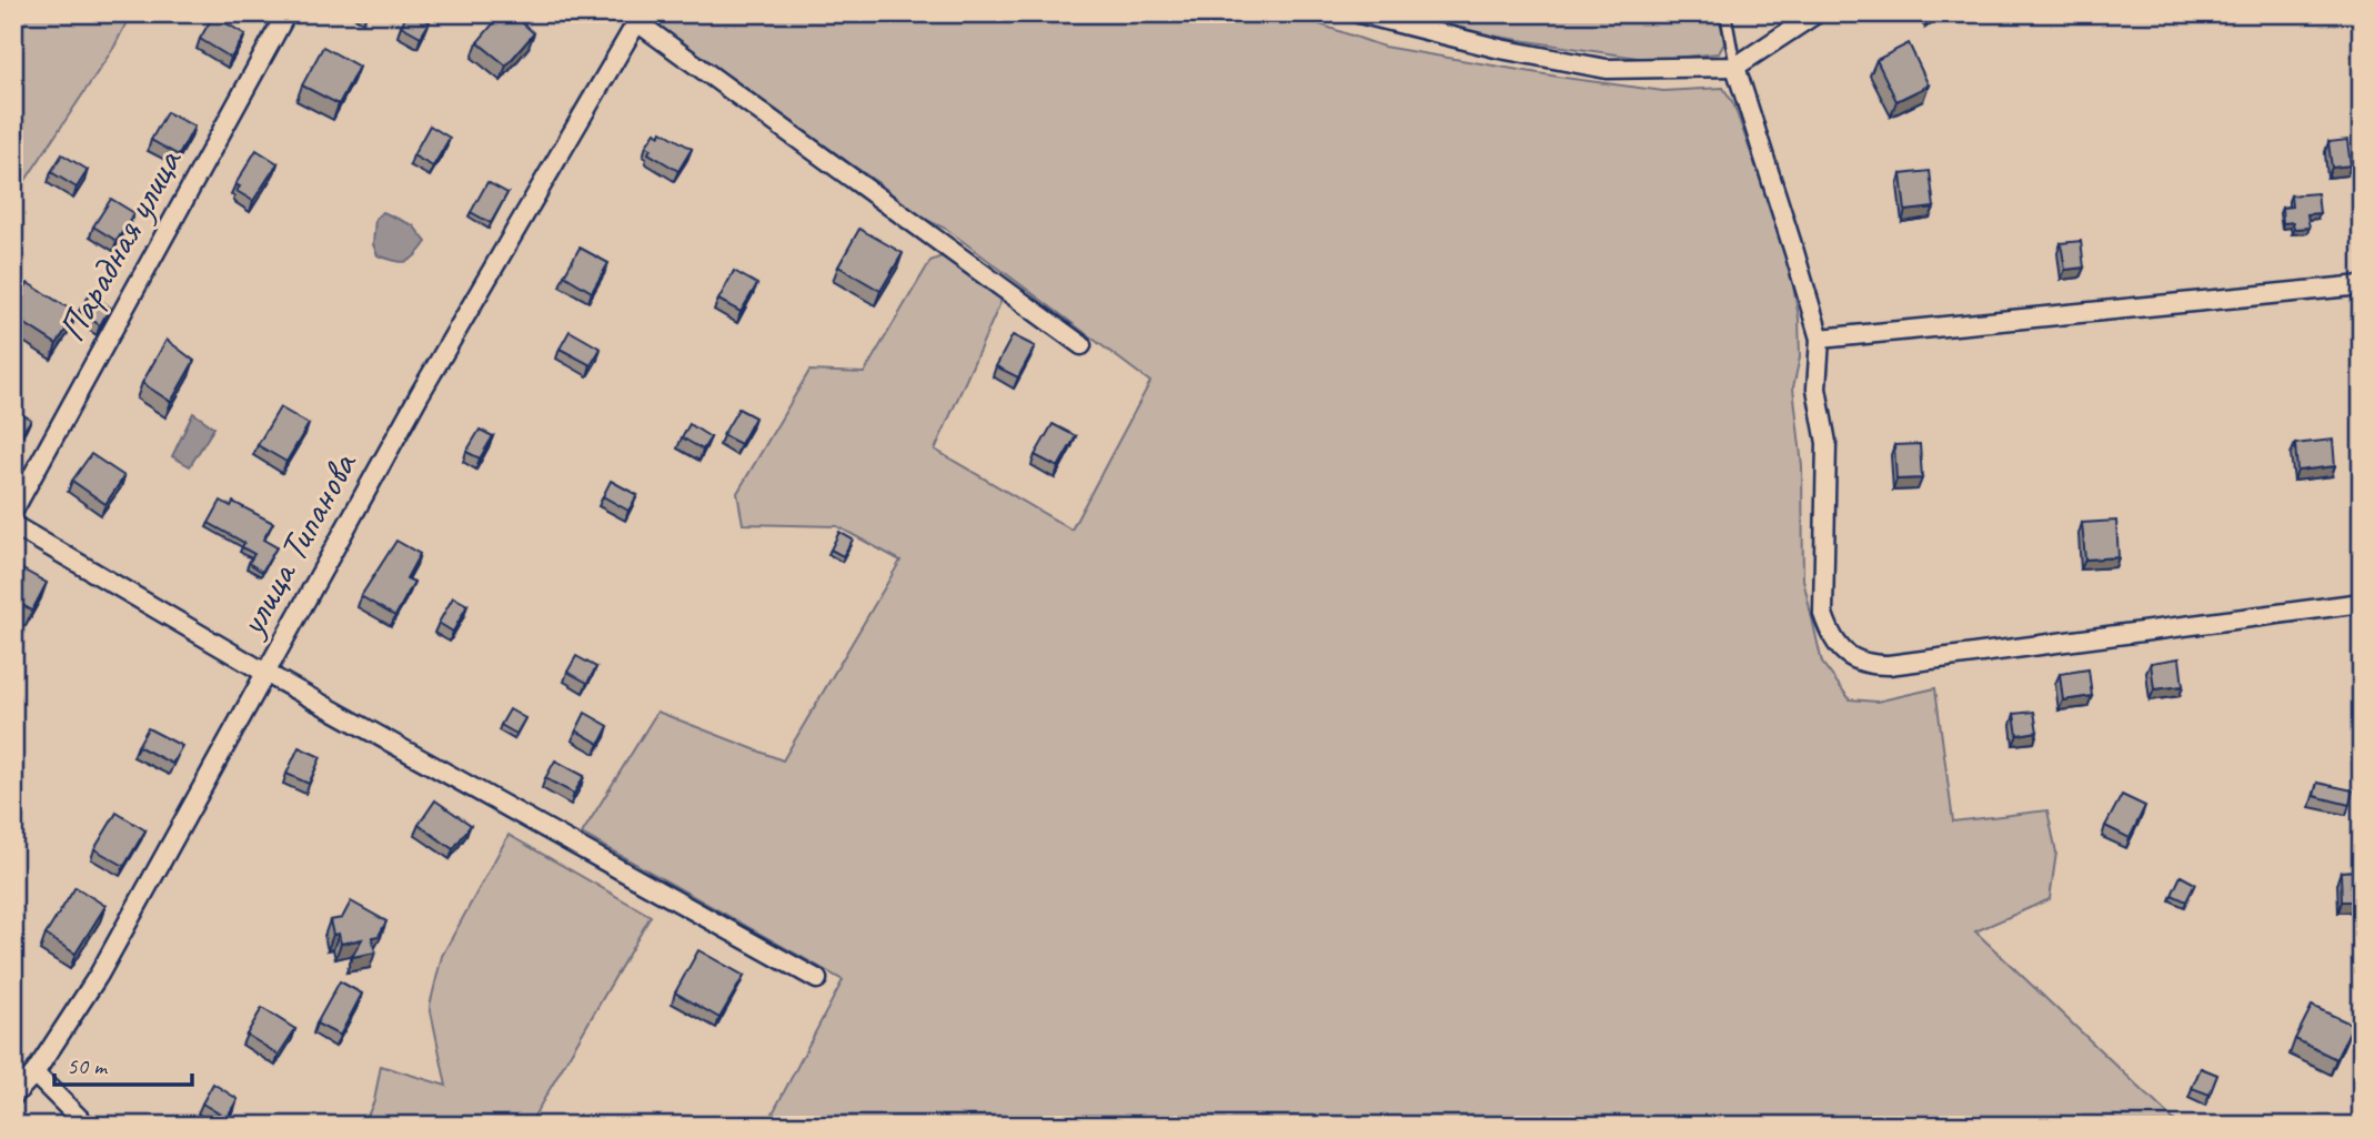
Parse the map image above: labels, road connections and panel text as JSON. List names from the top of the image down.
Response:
{
  "streets": {
    "street": ["Парадная улица", "улица Типанова"]
  },
  "scale_bar": "50 m"
}
